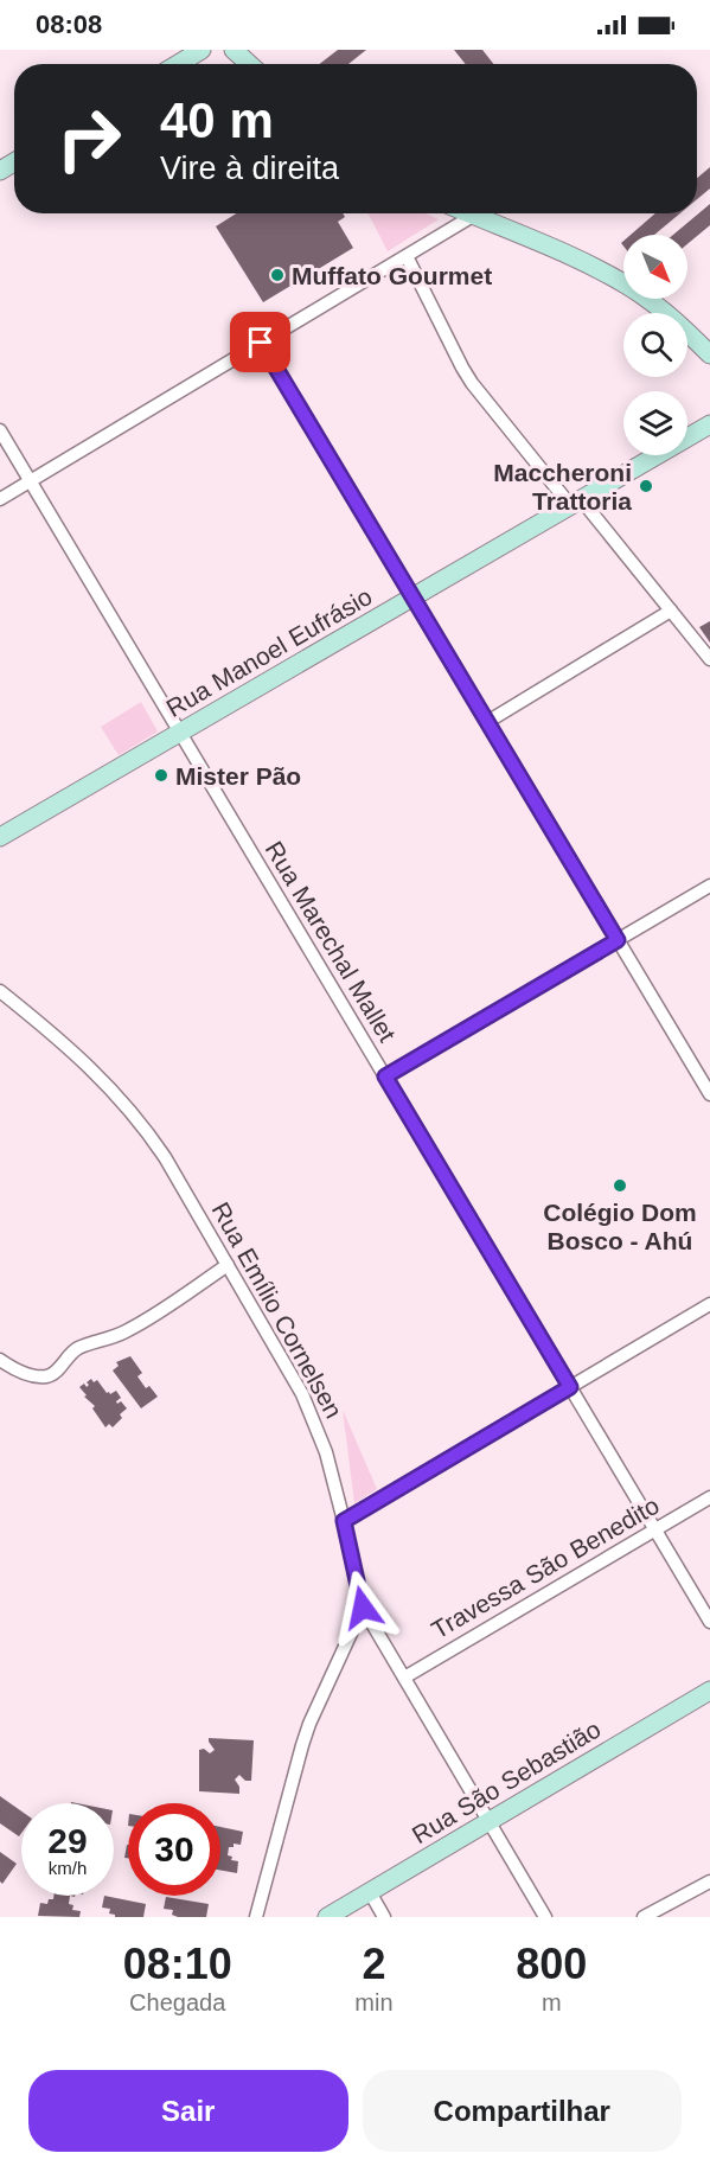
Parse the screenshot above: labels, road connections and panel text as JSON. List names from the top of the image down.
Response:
{
  "streets": {
    "street": [
      "Rua Manoel Eufrásio",
      "Rua Marechal Mallet",
      "Rua Emílio Cornelsen",
      "Travessa São Benedito",
      "Rua São Sebastião"
    ]
  },
  "crossings": [
    ["Rua Manoel Eufrásio", "Rua Marechal Mallet"],
    ["Rua Marechal Mallet", "Travessa São Benedito"],
    ["Rua Emílio Cornelsen", "Travessa São Benedito"],
    ["Rua Emílio Cornelsen", "Rua São Sebastião"]
  ],
  "places": [
    "Muffato Gourmet",
    "Maccheroni Trattoria",
    "Mister Pão",
    "Colégio Dom Bosco - Ahú"
  ],
  "north": "bottom right",
  "page": {
    "status": "08:08",
    "turn": ["40 m", "Vire à direita"],
    "speed": "29 km/h",
    "limit": "30",
    "eta": [
      "08:10",
      "Chegada",
      "2",
      "min",
      "800",
      "m"
    ],
    "buttons": ["Sair", "Compartilhar"]
  }
}
